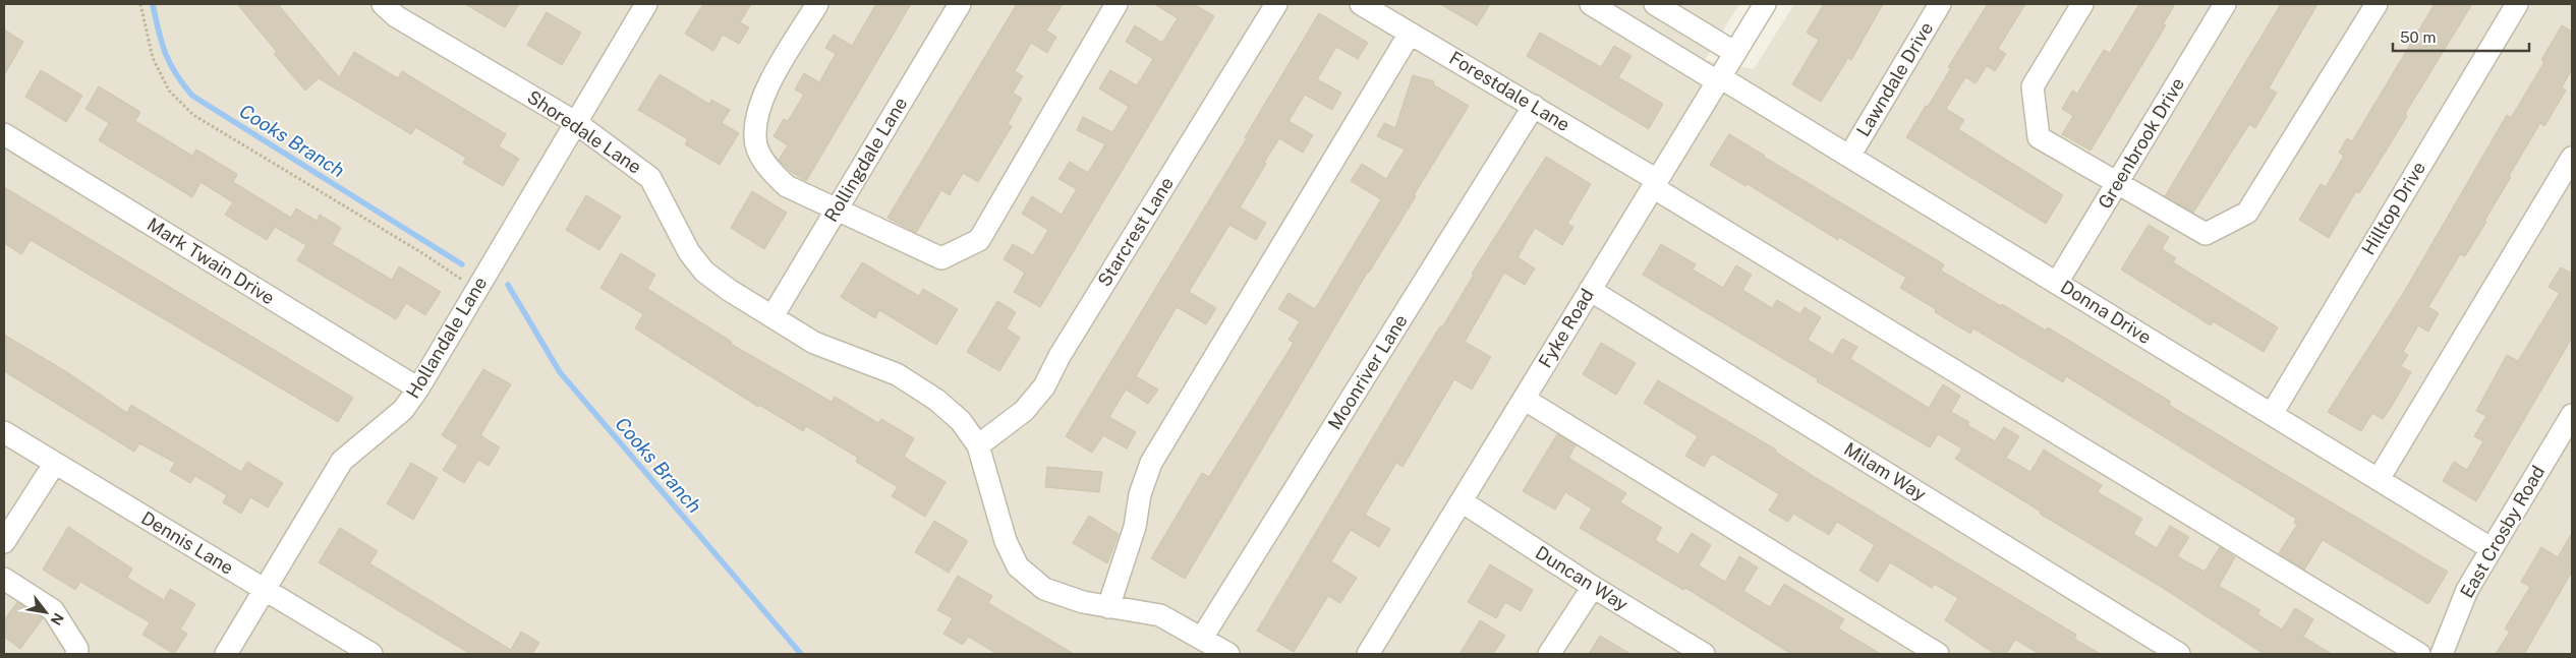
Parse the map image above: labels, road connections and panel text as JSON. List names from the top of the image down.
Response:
{
  "streets": {
    "street": [
      "Lawndale Drive",
      "Forestdale Lane",
      "Shoredale Lane",
      "Greenbrook Drive",
      "Rollingdale Lane",
      "Hilltop Drive",
      "Starcrest Lane",
      "Mark Twain Drive",
      "Donna Drive",
      "Fyke Road",
      "Hollandale Lane",
      "Moonriver Lane",
      "Milam Way",
      "East Crosby Road",
      "Dennis Lane",
      "Duncan Way"
    ]
  },
  "crossings": [
    ["Lawndale Drive", "Donna Drive"],
    ["Forestdale Lane", "Fyke Road"],
    ["Forestdale Lane", "Moonriver Lane"],
    ["Shoredale Lane", "Rollingdale Lane"],
    ["Shoredale Lane", "Starcrest Lane"],
    ["Shoredale Lane", "Hollandale Lane"],
    ["Shoredale Lane", "Moonriver Lane"],
    ["Greenbrook Drive", "Donna Drive"],
    ["Hilltop Drive", "Donna Drive"],
    ["Mark Twain Drive", "Hollandale Lane"],
    ["Donna Drive", "Fyke Road"],
    ["Donna Drive", "East Crosby Road"],
    ["Fyke Road", "Milam Way"],
    ["Fyke Road", "Duncan Way"],
    ["Hollandale Lane", "Dennis Lane"]
  ],
  "water": ["Cooks Branch"],
  "scale_bar": "50 m",
  "north": "bottom right"
}
